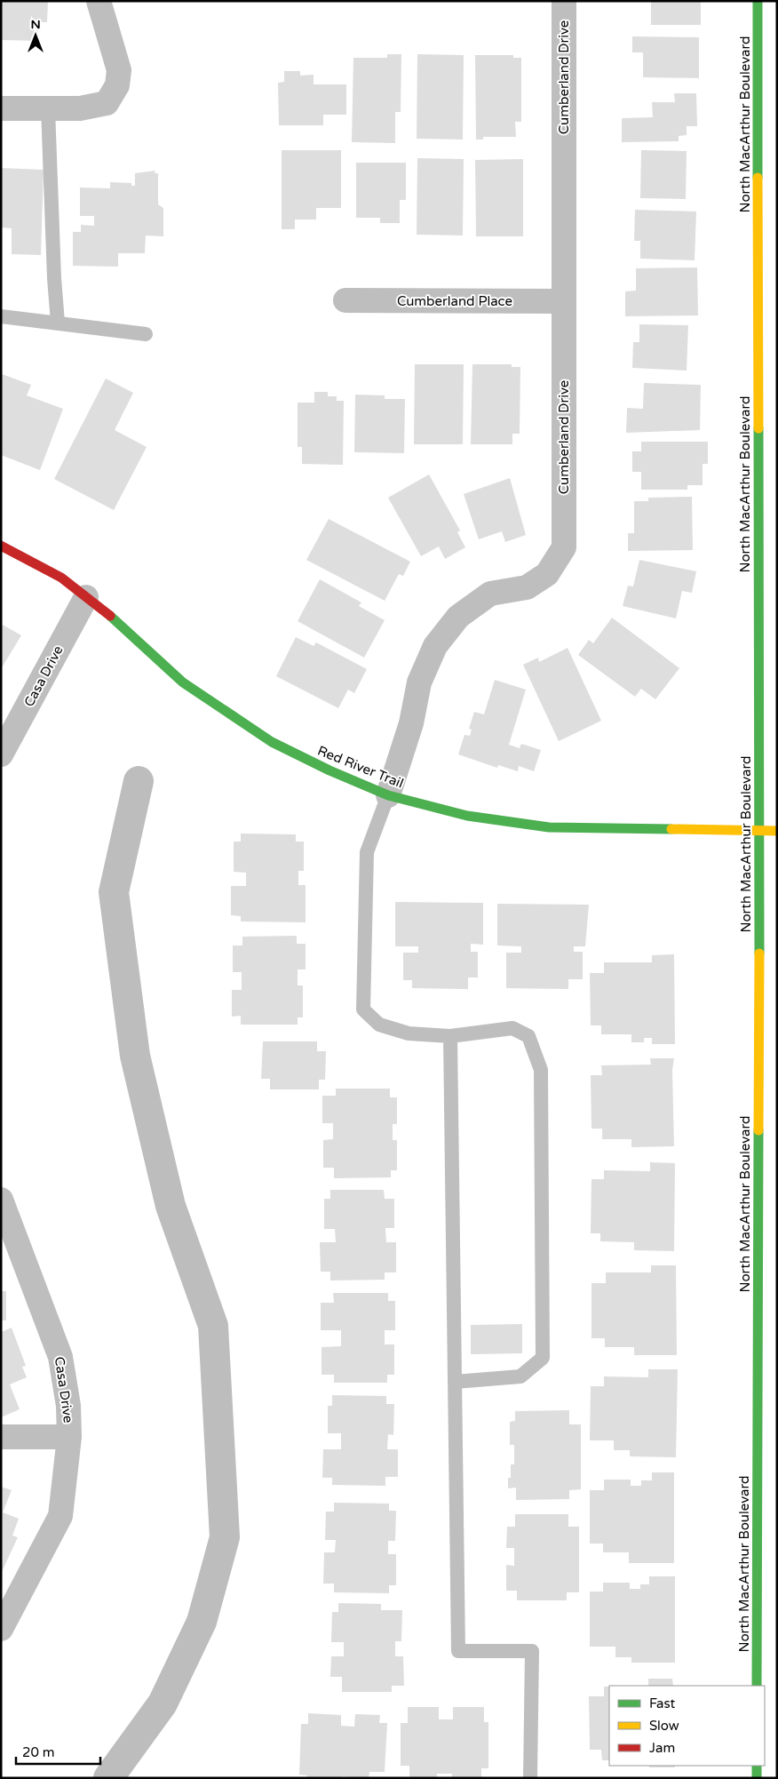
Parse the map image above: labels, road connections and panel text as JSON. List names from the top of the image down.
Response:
{
  "streets": {
    "main road": ["North MacArthur Boulevard", "Red River Trail"],
    "street": ["Cumberland Drive", "Cumberland Place", "Casa Drive"]
  },
  "crossings": [
    ["Cumberland Drive", "Cumberland Place"],
    ["Cumberland Drive", "Red River Trail"],
    ["North MacArthur Boulevard", "Red River Trail"],
    ["Casa Drive", "Red River Trail"]
  ],
  "legend": ["Fast", "Slow", "Jam"],
  "scale_bar": "20 m",
  "north": "top"
}
